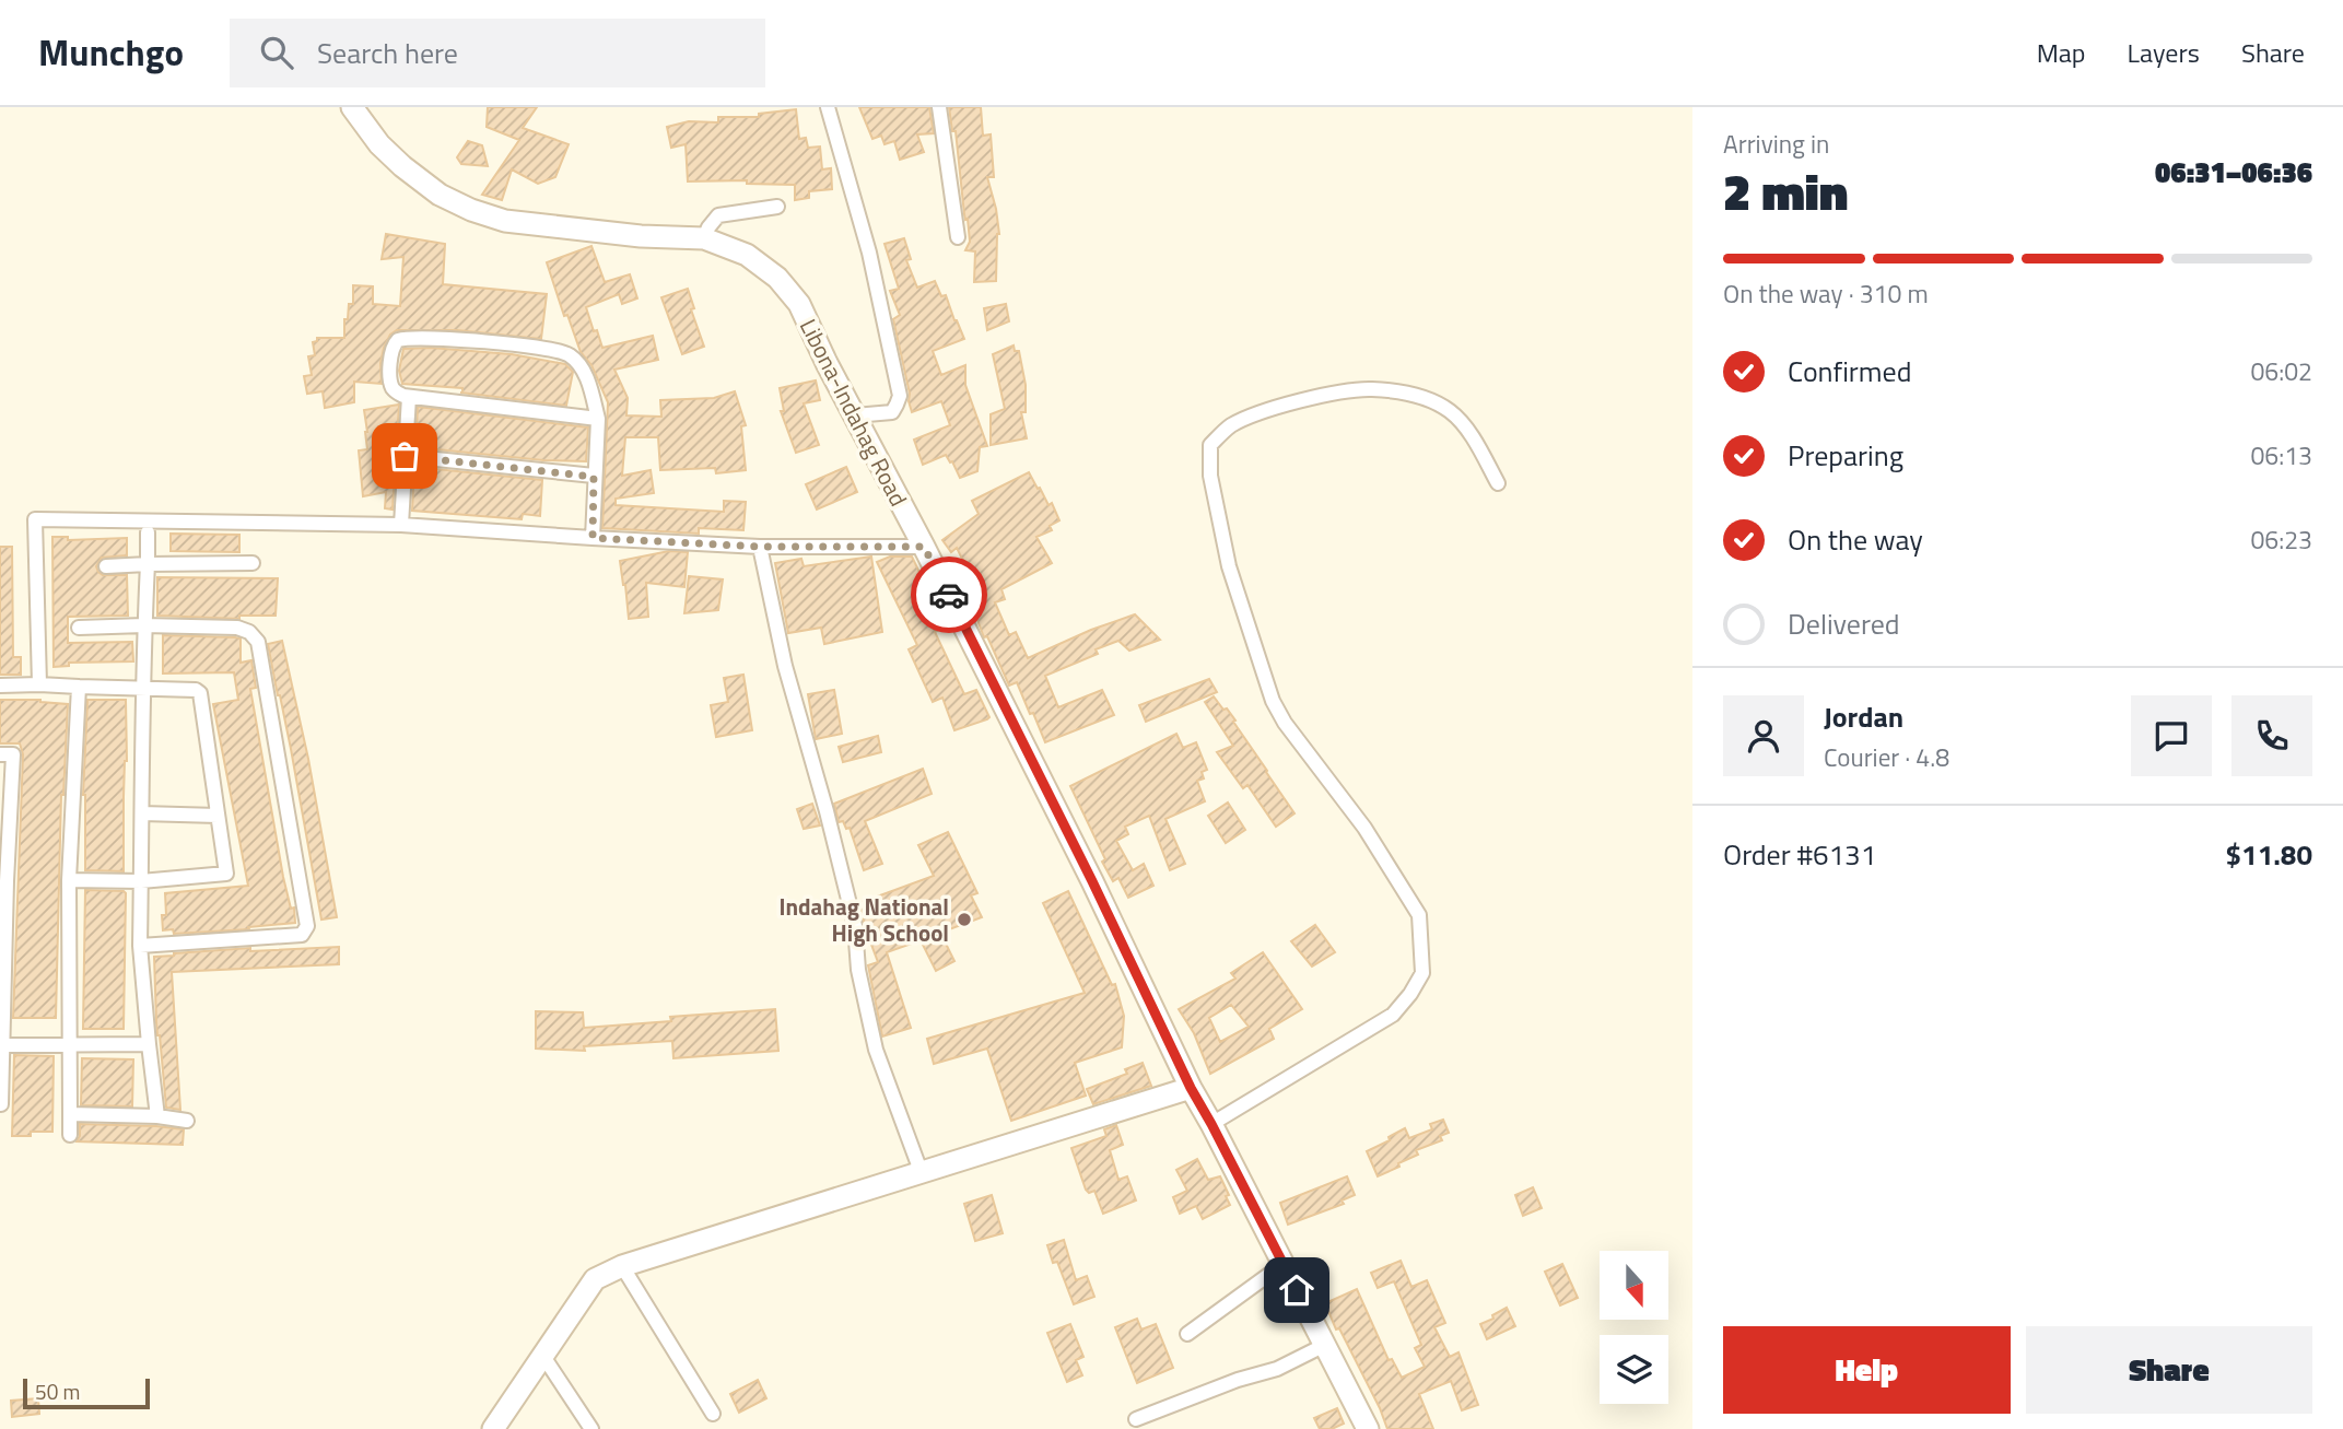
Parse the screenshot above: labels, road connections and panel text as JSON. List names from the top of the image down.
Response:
{
  "streets": {
    "main road": ["Libona-Indahag Road"]
  },
  "places": ["Indahag National High School"],
  "scale_bar": "50 m",
  "north": "bottom",
  "page": {
    "header": "Munchgo",
    "search": "Search here",
    "nav": ["Map", "Layers", "Share"],
    "heading": ["2 min", "Arriving in", "06:31–06:36"],
    "panel": [
      "Jordan",
      "Courier · 4.8",
      "Order #6131",
      "$11.80"
    ],
    "bar": "On the way · 310 m",
    "list": [
      ["Confirmed", "06:02"],
      ["Preparing", "06:13"],
      ["On the way", "06:23"],
      "Delivered"
    ],
    "buttons": ["Help", "Share"],
    "scale": "50 m"
  }
}
